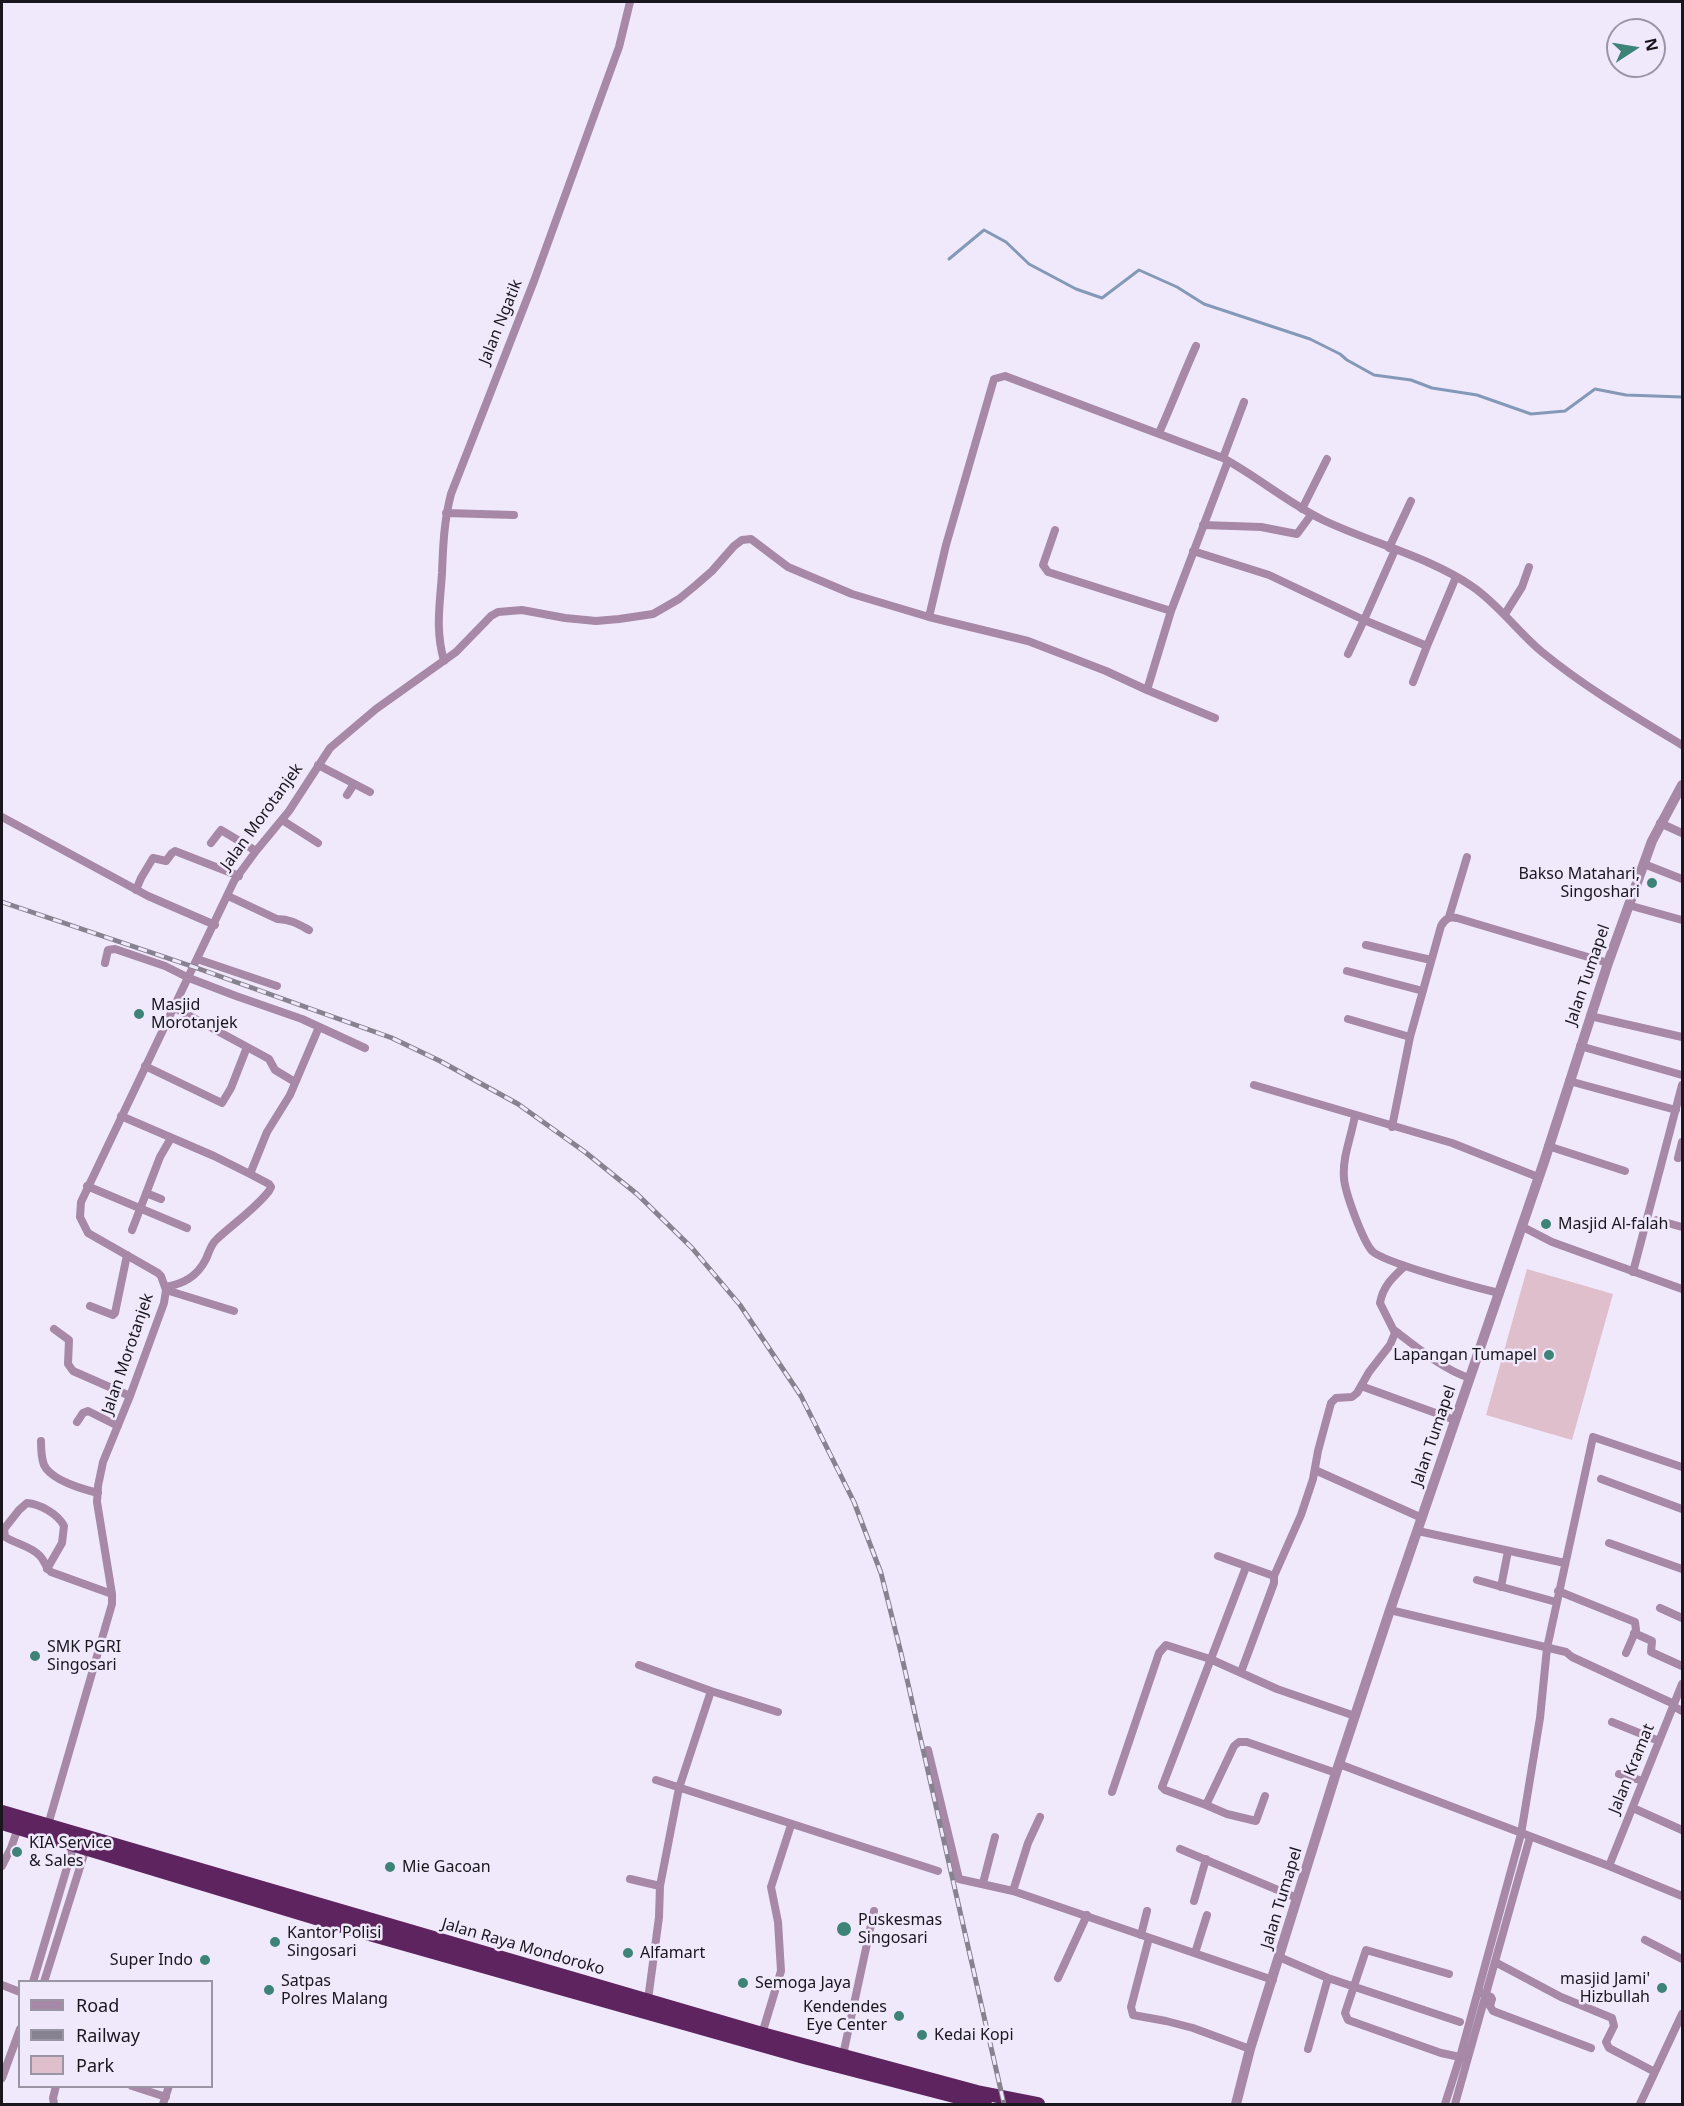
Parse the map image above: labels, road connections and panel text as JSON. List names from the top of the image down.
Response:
{
  "streets": {
    "highway": ["Jalan Raya Mondoroko"],
    "street": [
      "Jalan Ngatik",
      "Jalan Morotanjek",
      "Jalan Tumapel",
      "Jalan Kramat"
    ]
  },
  "crossings": [
    ["Jalan Ngatik", "Jalan Morotanjek"],
    ["Jalan Morotanjek", "Jalan Raya Mondoroko"]
  ],
  "places": [
    "Bakso Matahari, Singoshari",
    "Masjid Morotanjek",
    "Masjid Al-falah",
    "Lapangan Tumapel",
    "SMK PGRI Singosari",
    "KIA Service & Sales",
    "Mie Gacoan",
    "Puskesmas Singosari",
    "Kantor Polisi Singosari",
    "Alfamart",
    "Super Indo",
    "Semoga Jaya",
    "masjid Jami' Hizbullah",
    "Satpas Polres Malang",
    "Kendendes Eye Center",
    "Kedai Kopi"
  ],
  "legend": ["Road", "Railway", "Park"],
  "north": "right"
}
